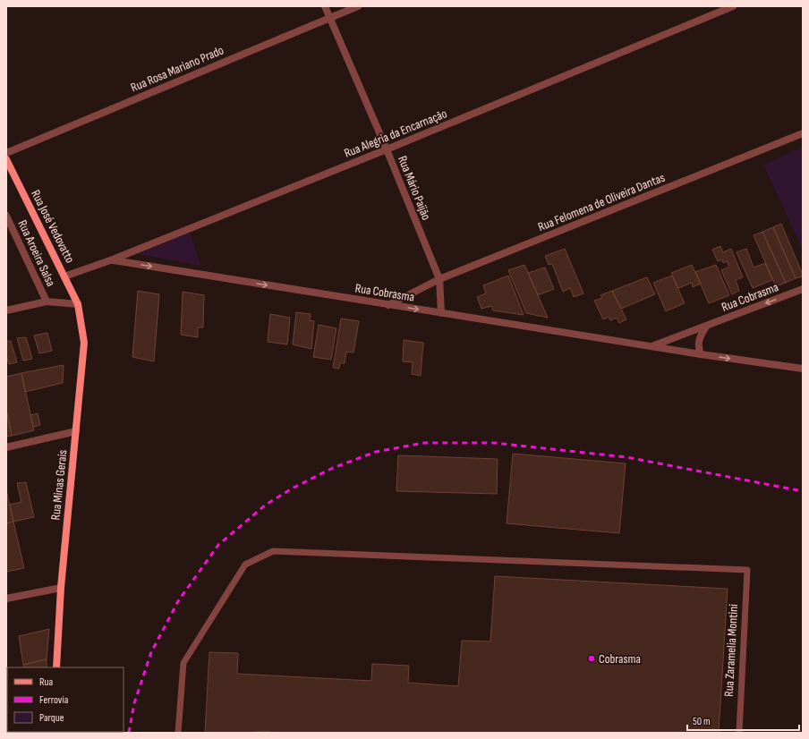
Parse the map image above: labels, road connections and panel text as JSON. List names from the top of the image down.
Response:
{
  "streets": {
    "street": [
      "Rua Rosa Mariano Prado",
      "Rua Alegria da Encarnação",
      "Rua Mário Paijão",
      "Rua Felomena de Oliveira Dantas",
      "Rua José Vedovatto",
      "Rua Aroeira Salsa",
      "Rua Cobrasma",
      "Rua Minas Gerais"
    ],
    "lane": ["Rua Zaramelia Montini"]
  },
  "crossings": [
    ["Rua Rosa Mariano Prado", "Rua Mário Paijão"],
    ["Rua Alegria da Encarnação", "Rua Mário Paijão"],
    ["Rua Alegria da Encarnação", "Rua José Vedovatto"],
    ["Rua Alegria da Encarnação", "Rua Cobrasma"],
    ["Rua Mário Paijão", "Rua Felomena de Oliveira Dantas"],
    ["Rua Felomena de Oliveira Dantas", "Rua Cobrasma"],
    ["Rua José Vedovatto", "Rua Minas Gerais"]
  ],
  "places": ["Cobrasma"],
  "legend": ["Rua", "Ferrovia", "Parque"],
  "scale_bar": "50 m"
}
